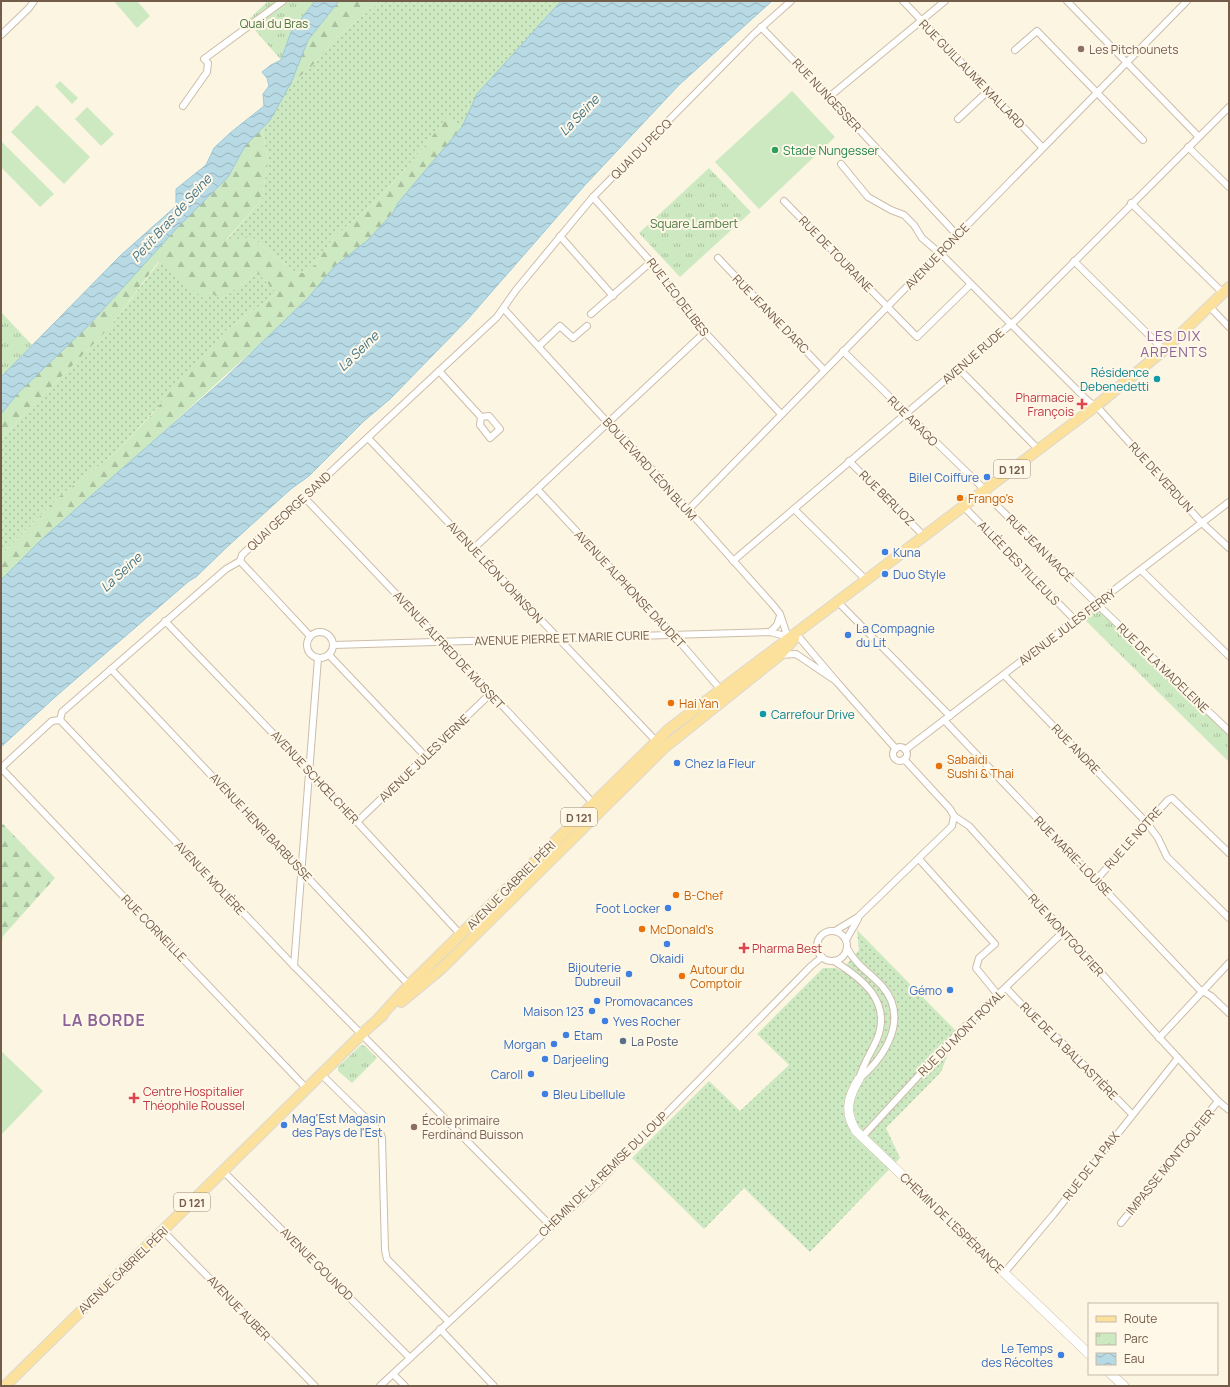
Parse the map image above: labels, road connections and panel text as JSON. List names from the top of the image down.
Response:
{
  "streets": {
    "main road": ["D 121", "AVENUE GABRIEL PÉRI"],
    "street": [
      "RUE GUILLAUME MALLARD",
      "RUE NUNGESSER",
      "QUAI DU PECQ",
      "RUE DE TOURAINE",
      "AVENUE RONCE",
      "RUE LEO DELIBES",
      "RUE JEANNE D'ARC",
      "AVENUE RUDE",
      "RUE ARAGO",
      "BOULEVARD LÉON BLUM",
      "RUE DE VERDUN",
      "RUE BERLIOZ",
      "QUAI GEORGE SAND",
      "RUE JEAN MACÉ",
      "ALLÉE DES TILLEULS",
      "AVENUE LÉON JOHNSON",
      "AVENUE ALPHONSE DAUDET",
      "AVENUE JULES FERRY",
      "AVENUE PIERRE ET MARIE CURIE",
      "AVENUE ALFRED DE MUSSET",
      "RUE DE LA MADELEINE",
      "RUE ANDRE",
      "AVENUE JULES VERNE",
      "AVENUE SCHŒLCHER",
      "AVENUE HENRI BARBUSSE",
      "RUE LE NOTRE",
      "RUE MARIE-LOUISE",
      "AVENUE MOLIÈRE",
      "RUE CORNEILLE",
      "RUE MONTGOLFIER",
      "RUE DU MONT ROYAL",
      "RUE DE LA BALLASTIÈRE",
      "IMPASSE MONTGOLFIER",
      "RUE DE LA PAIX",
      "CHEMIN DE LA REMISE DU LOUP",
      "CHEMIN DE L'ESPÉRANCE",
      "AVENUE GOUNOD",
      "AVENUE AUBER"
    ]
  },
  "crossings": [
    ["RUE GUILLAUME MALLARD", "AVENUE RONCE"],
    ["RUE NUNGESSER", "QUAI DU PECQ"],
    ["RUE NUNGESSER", "AVENUE RONCE"],
    ["QUAI DU PECQ", "RUE LEO DELIBES"],
    ["QUAI DU PECQ", "BOULEVARD LÉON BLUM"],
    ["QUAI DU PECQ", "QUAI GEORGE SAND"],
    ["RUE DE TOURAINE", "AVENUE RONCE"],
    ["RUE DE TOURAINE", "RUE DE VERDUN"],
    ["AVENUE RONCE", "RUE LEO DELIBES"],
    ["AVENUE RONCE", "RUE JEANNE D'ARC"],
    ["AVENUE RONCE", "RUE ARAGO"],
    ["AVENUE RONCE", "BOULEVARD LÉON BLUM"],
    ["AVENUE RONCE", "RUE DE VERDUN"],
    ["AVENUE RUDE", "RUE ARAGO"],
    ["AVENUE RUDE", "BOULEVARD LÉON BLUM"],
    ["AVENUE RUDE", "RUE DE VERDUN"],
    ["AVENUE RUDE", "RUE BERLIOZ"],
    ["RUE ARAGO", "D 121"],
    ["RUE ARAGO", "RUE JEAN MACÉ"],
    ["BOULEVARD LÉON BLUM", "D 121"],
    ["BOULEVARD LÉON BLUM", "QUAI GEORGE SAND"],
    ["BOULEVARD LÉON BLUM", "AVENUE PIERRE ET MARIE CURIE"],
    ["BOULEVARD LÉON BLUM", "AVENUE GABRIEL PÉRI"],
    ["BOULEVARD LÉON BLUM", "RUE MONTGOLFIER"],
    ["D 121", "RUE DE VERDUN"],
    ["D 121", "RUE BERLIOZ"],
    ["D 121", "RUE JEAN MACÉ"],
    ["D 121", "ALLÉE DES TILLEULS"],
    ["D 121", "AVENUE PIERRE ET MARIE CURIE"],
    ["D 121", "RUE MARIE-LOUISE"],
    ["D 121", "AVENUE GABRIEL PÉRI"],
    ["D 121", "RUE MONTGOLFIER"],
    ["RUE DE VERDUN", "AVENUE JULES FERRY"],
    ["QUAI GEORGE SAND", "AVENUE LÉON JOHNSON"],
    ["QUAI GEORGE SAND", "AVENUE ALFRED DE MUSSET"],
    ["QUAI GEORGE SAND", "AVENUE SCHŒLCHER"],
    ["QUAI GEORGE SAND", "AVENUE HENRI BARBUSSE"],
    ["QUAI GEORGE SAND", "AVENUE MOLIÈRE"],
    ["QUAI GEORGE SAND", "RUE CORNEILLE"],
    ["RUE JEAN MACÉ", "AVENUE JULES FERRY"],
    ["RUE JEAN MACÉ", "RUE DE LA MADELEINE"],
    ["ALLÉE DES TILLEULS", "AVENUE JULES FERRY"],
    ["AVENUE LÉON JOHNSON", "AVENUE PIERRE ET MARIE CURIE"],
    ["AVENUE LÉON JOHNSON", "AVENUE GABRIEL PÉRI"],
    ["AVENUE ALPHONSE DAUDET", "AVENUE PIERRE ET MARIE CURIE"],
    ["AVENUE ALPHONSE DAUDET", "AVENUE GABRIEL PÉRI"],
    ["AVENUE JULES FERRY", "RUE DE LA MADELEINE"],
    ["AVENUE JULES FERRY", "RUE ANDRE"],
    ["AVENUE JULES FERRY", "RUE MARIE-LOUISE"],
    ["AVENUE JULES FERRY", "RUE MONTGOLFIER"],
    ["AVENUE PIERRE ET MARIE CURIE", "AVENUE ALFRED DE MUSSET"],
    ["AVENUE PIERRE ET MARIE CURIE", "AVENUE GABRIEL PÉRI"],
    ["AVENUE PIERRE ET MARIE CURIE", "RUE MONTGOLFIER"],
    ["AVENUE ALFRED DE MUSSET", "AVENUE JULES VERNE"],
    ["AVENUE ALFRED DE MUSSET", "AVENUE GABRIEL PÉRI"],
    ["RUE ANDRE", "RUE LE NOTRE"],
    ["AVENUE JULES VERNE", "AVENUE SCHŒLCHER"],
    ["AVENUE SCHŒLCHER", "AVENUE GABRIEL PÉRI"],
    ["AVENUE HENRI BARBUSSE", "AVENUE GABRIEL PÉRI"],
    ["RUE LE NOTRE", "RUE MARIE-LOUISE"],
    ["AVENUE MOLIÈRE", "AVENUE GABRIEL PÉRI"],
    ["AVENUE MOLIÈRE", "CHEMIN DE LA REMISE DU LOUP"],
    ["AVENUE GABRIEL PÉRI", "RUE CORNEILLE"],
    ["AVENUE GABRIEL PÉRI", "RUE MONTGOLFIER"],
    ["AVENUE GABRIEL PÉRI", "AVENUE GOUNOD"],
    ["AVENUE GABRIEL PÉRI", "AVENUE AUBER"],
    ["RUE MONTGOLFIER", "RUE DU MONT ROYAL"],
    ["RUE MONTGOLFIER", "IMPASSE MONTGOLFIER"],
    ["RUE MONTGOLFIER", "RUE DE LA PAIX"],
    ["RUE DU MONT ROYAL", "RUE DE LA BALLASTIÈRE"],
    ["RUE DU MONT ROYAL", "CHEMIN DE L'ESPÉRANCE"],
    ["RUE DE LA BALLASTIÈRE", "RUE DE LA PAIX"],
    ["RUE DE LA PAIX", "CHEMIN DE L'ESPÉRANCE"],
    ["CHEMIN DE LA REMISE DU LOUP", "CHEMIN DE L'ESPÉRANCE"],
    ["CHEMIN DE LA REMISE DU LOUP", "AVENUE GOUNOD"]
  ],
  "districts": ["LES DIX ARPENTS", "LA BORDE"],
  "water": ["La Seine", "Petit Bras de Seine"],
  "parks": ["Quai du Bras", "Square Lambert"],
  "places": {
    "other": [
      "Les Pitchounets",
      "Stade Nungesser",
      "Résidence Debenedetti",
      "Bilel Coiffure",
      "Frango's",
      "Kuna",
      "Duo Style",
      "La Compagnie du Lit",
      "Hai Yan",
      "Carrefour Drive",
      "Chez la Fleur",
      "Sabaidi Sushi & Thai",
      "B-Chef",
      "Foot Locker",
      "McDonald's",
      "Okaidi",
      "Bijouterie Dubreuil",
      "Autour du Comptoir",
      "Gémo",
      "Promovacances",
      "Maison 123",
      "Yves Rocher",
      "Etam",
      "La Poste",
      "Morgan",
      "Darjeeling",
      "Caroll",
      "Bleu Libellule",
      "Mag'Est Magasin des Pays de l'Est",
      "École primaire Ferdinand Buisson",
      "Le Temps des Récoltes"
    ],
    "health": ["Pharmacie François", "Pharma Best", "Centre Hospitalier Théophile Roussel"]
  },
  "legend": ["Route", "Parc", "Eau"]
}
